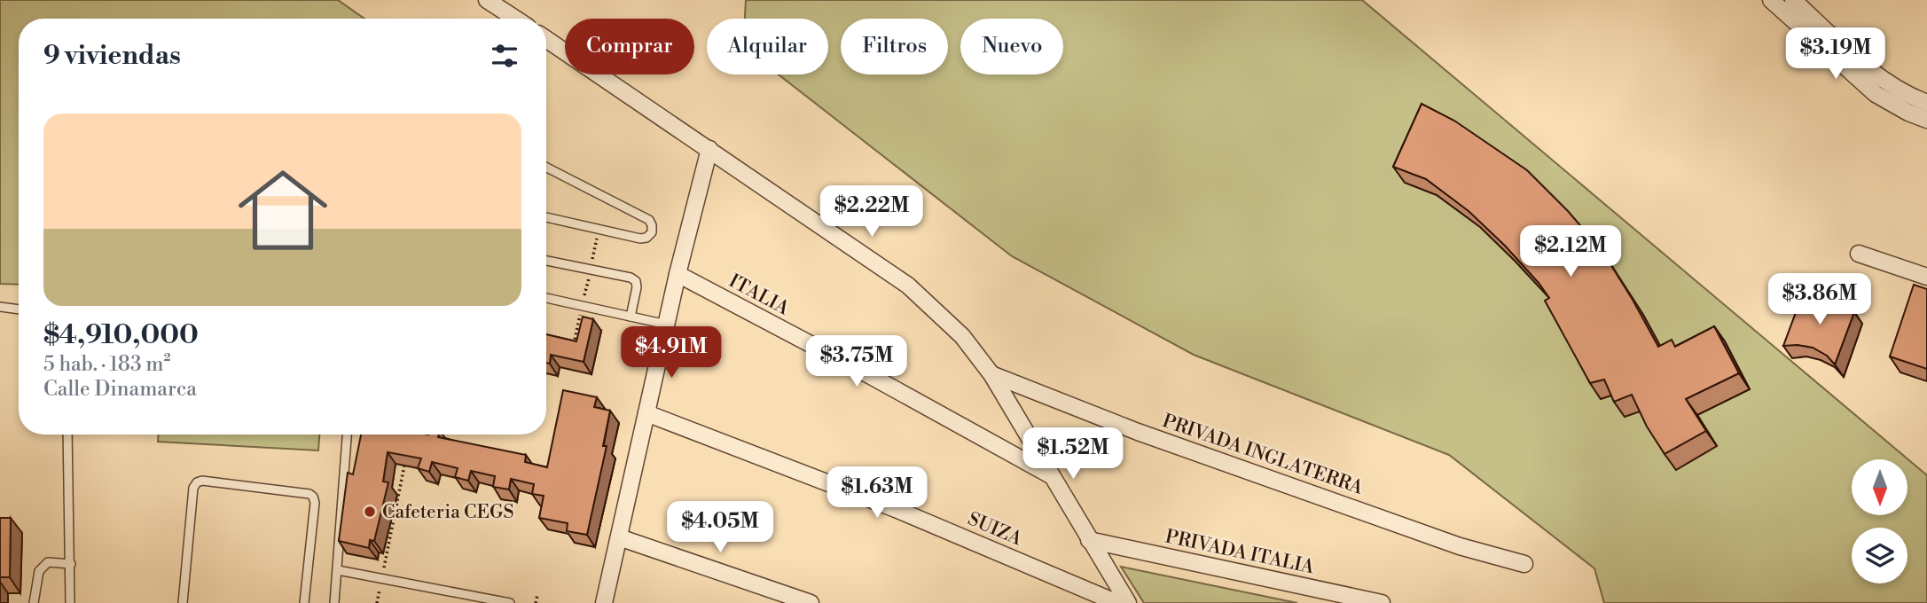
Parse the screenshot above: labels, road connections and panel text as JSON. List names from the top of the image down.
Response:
{
  "streets": {
    "street": [
      "ITALIA",
      "PRIVADA INGLATERRA",
      "SUIZA",
      "PRIVADA ITALIA"
    ]
  },
  "places": ["Cafeteria CEGS"],
  "north": "bottom",
  "page": {
    "chip": [
      "Comprar",
      "Alquilar",
      "Filtros",
      "Nuevo"
    ],
    "heading": "9 viviendas",
    "price": [
      "$3.19M",
      "$2.22M",
      "$2.12M",
      "$3.86M",
      "$4.91M",
      "$3.75M",
      "$1.52M",
      "$1.63M",
      "$4.05M"
    ],
    "list": [
      {
        "name": "$4,910,000",
        "note": "5 hab. · 183 m² · Calle Dinamarca"
      }
    ]
  }
}
